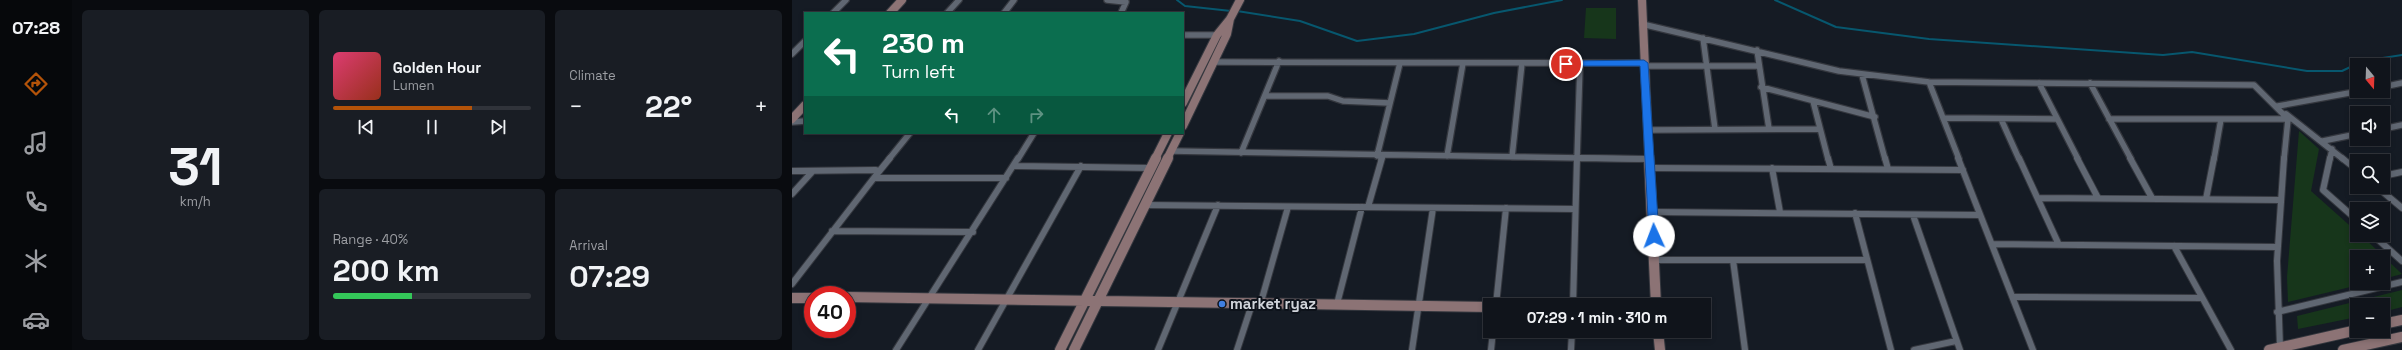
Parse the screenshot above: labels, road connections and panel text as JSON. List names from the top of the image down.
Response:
{
  "places": ["market ryaz"],
  "north": "bottom",
  "page": {
    "tabs": "07:28",
    "tile": [
      ["31", "km/h"],
      "Climate",
      ["Range · 40%", "200 km"],
      ["Arrival", "07:29"]
    ],
    "turn": ["230 m", "Turn left"],
    "song": ["Golden Hour", "Lumen"],
    "map_buttons": ["+", "−"],
    "heat": ["−", "22°", "+"],
    "limit": "40",
    "trip": "07:29 · 1 min · 310 m"
  }
}
